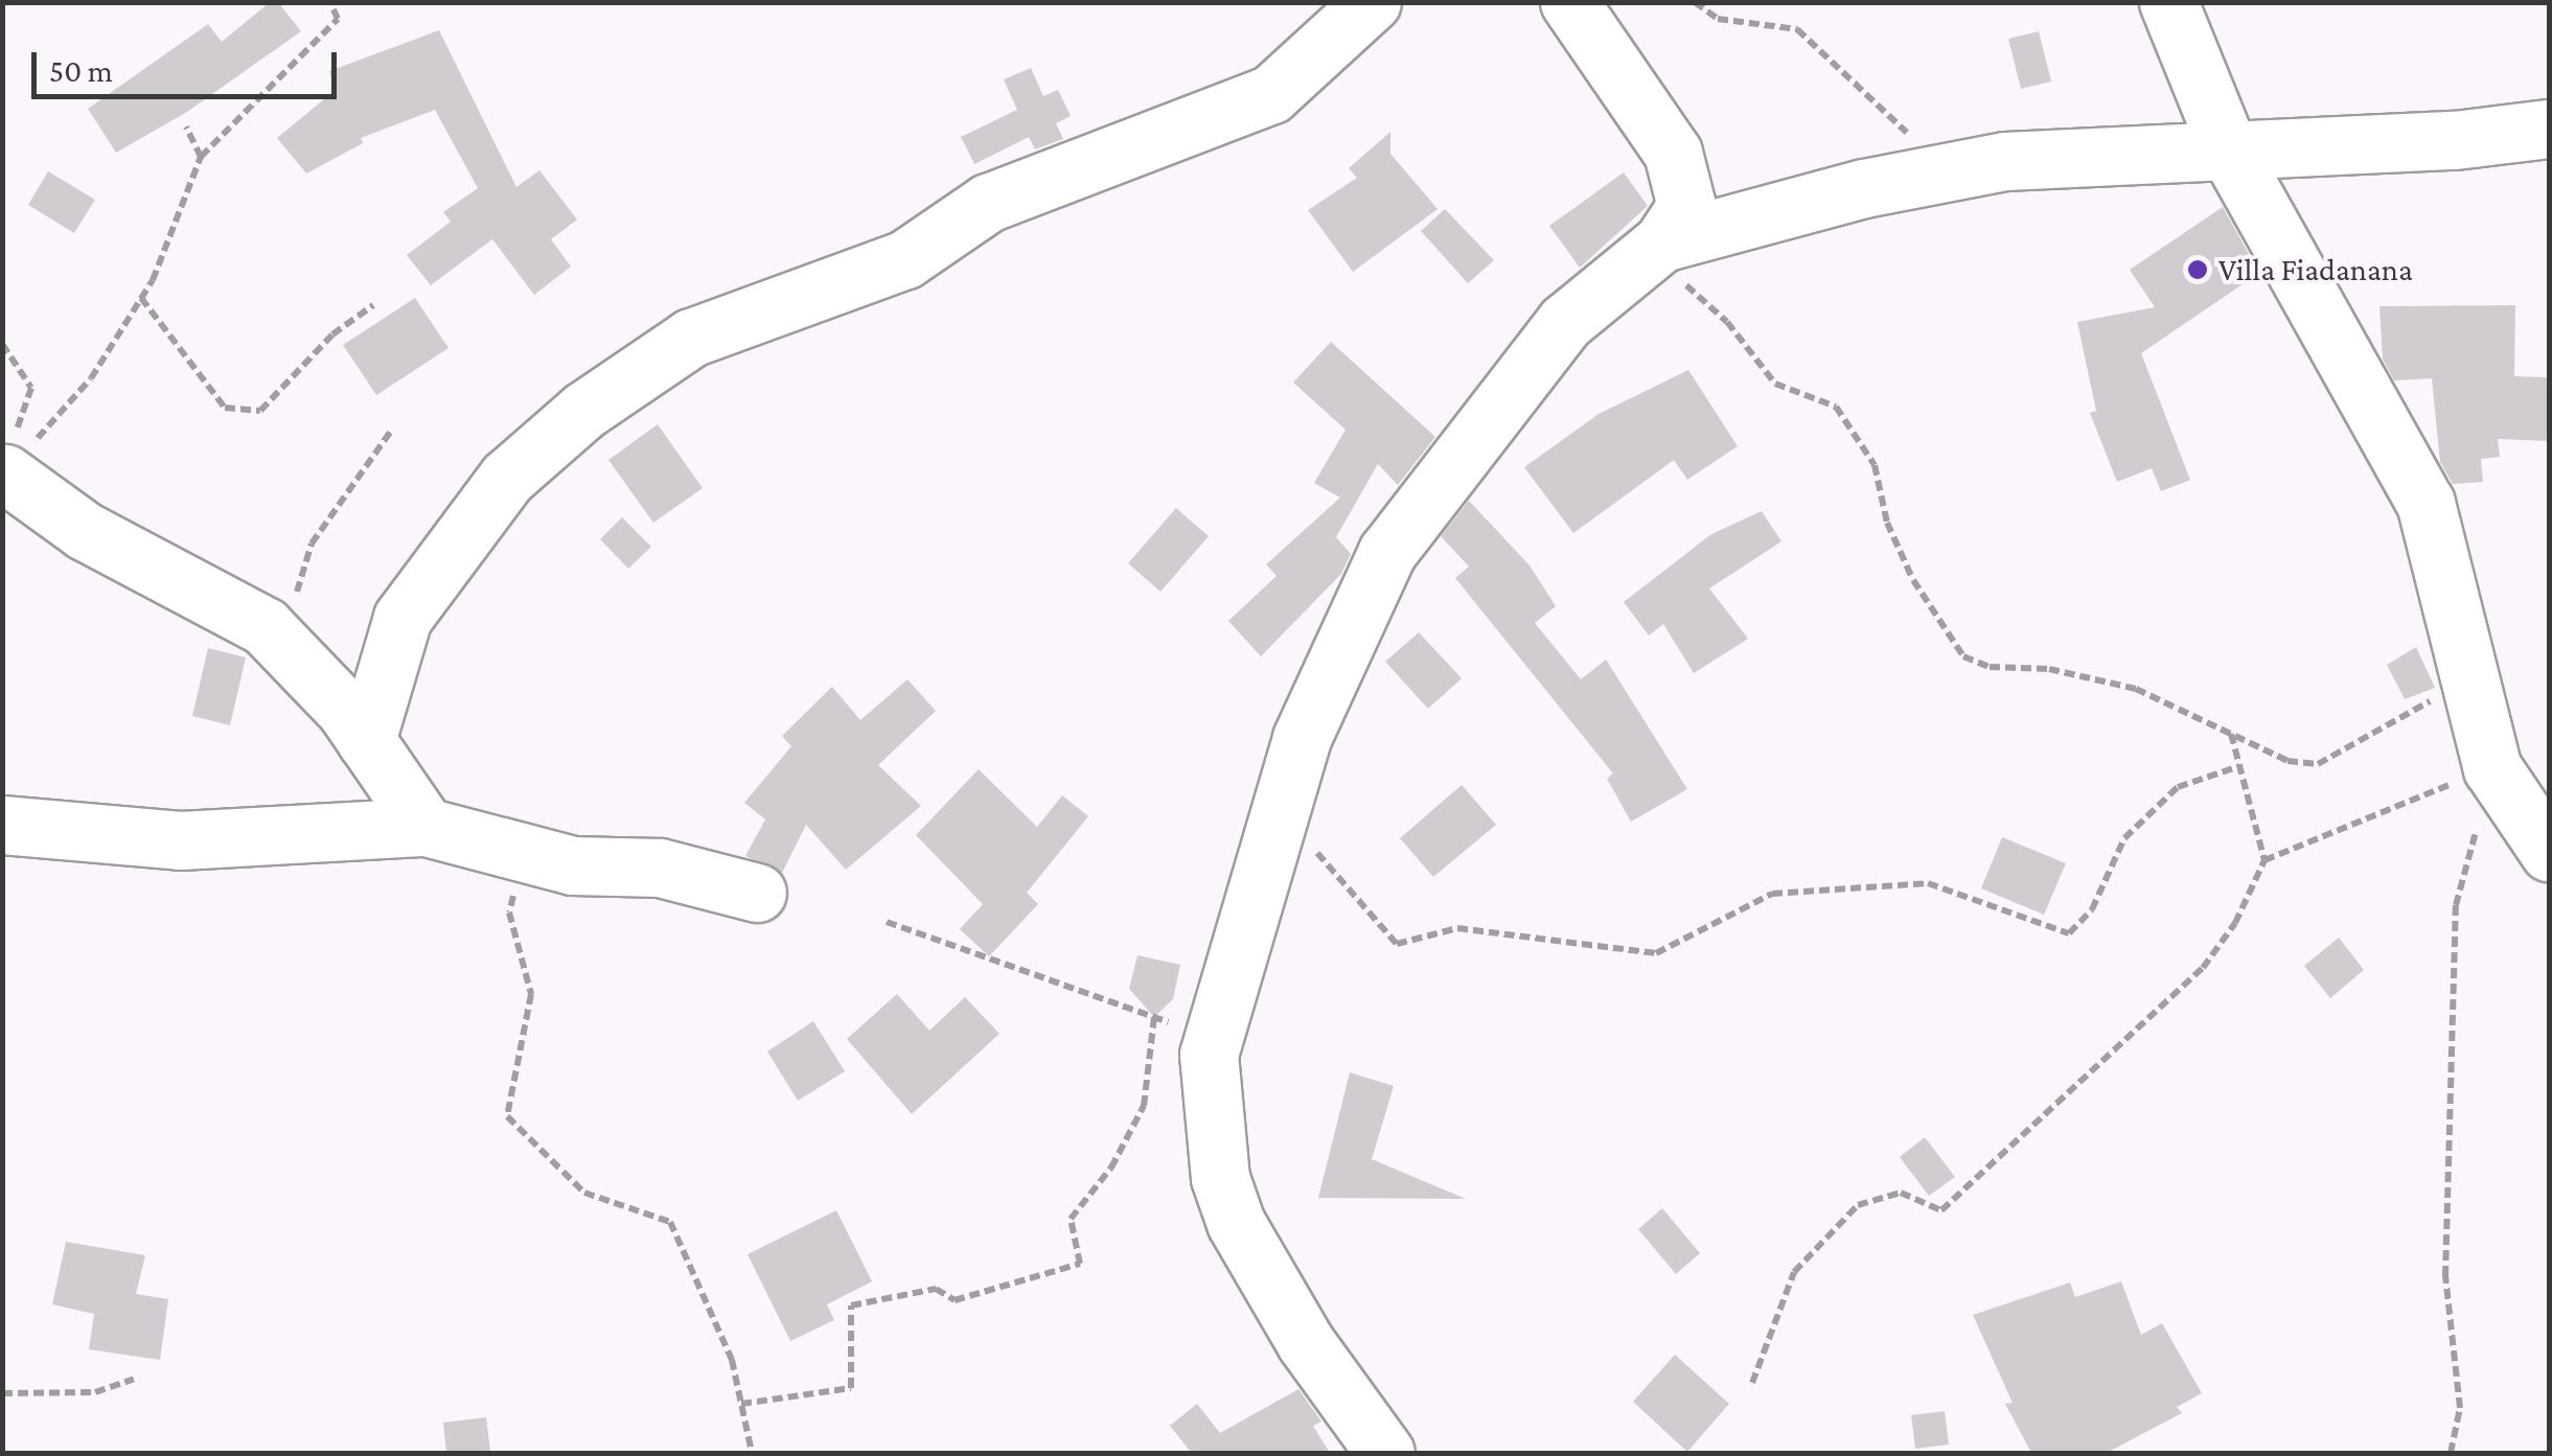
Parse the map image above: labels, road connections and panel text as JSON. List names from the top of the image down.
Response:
{
  "places": ["Villa Fiadanana"],
  "scale_bar": "50 m"
}
